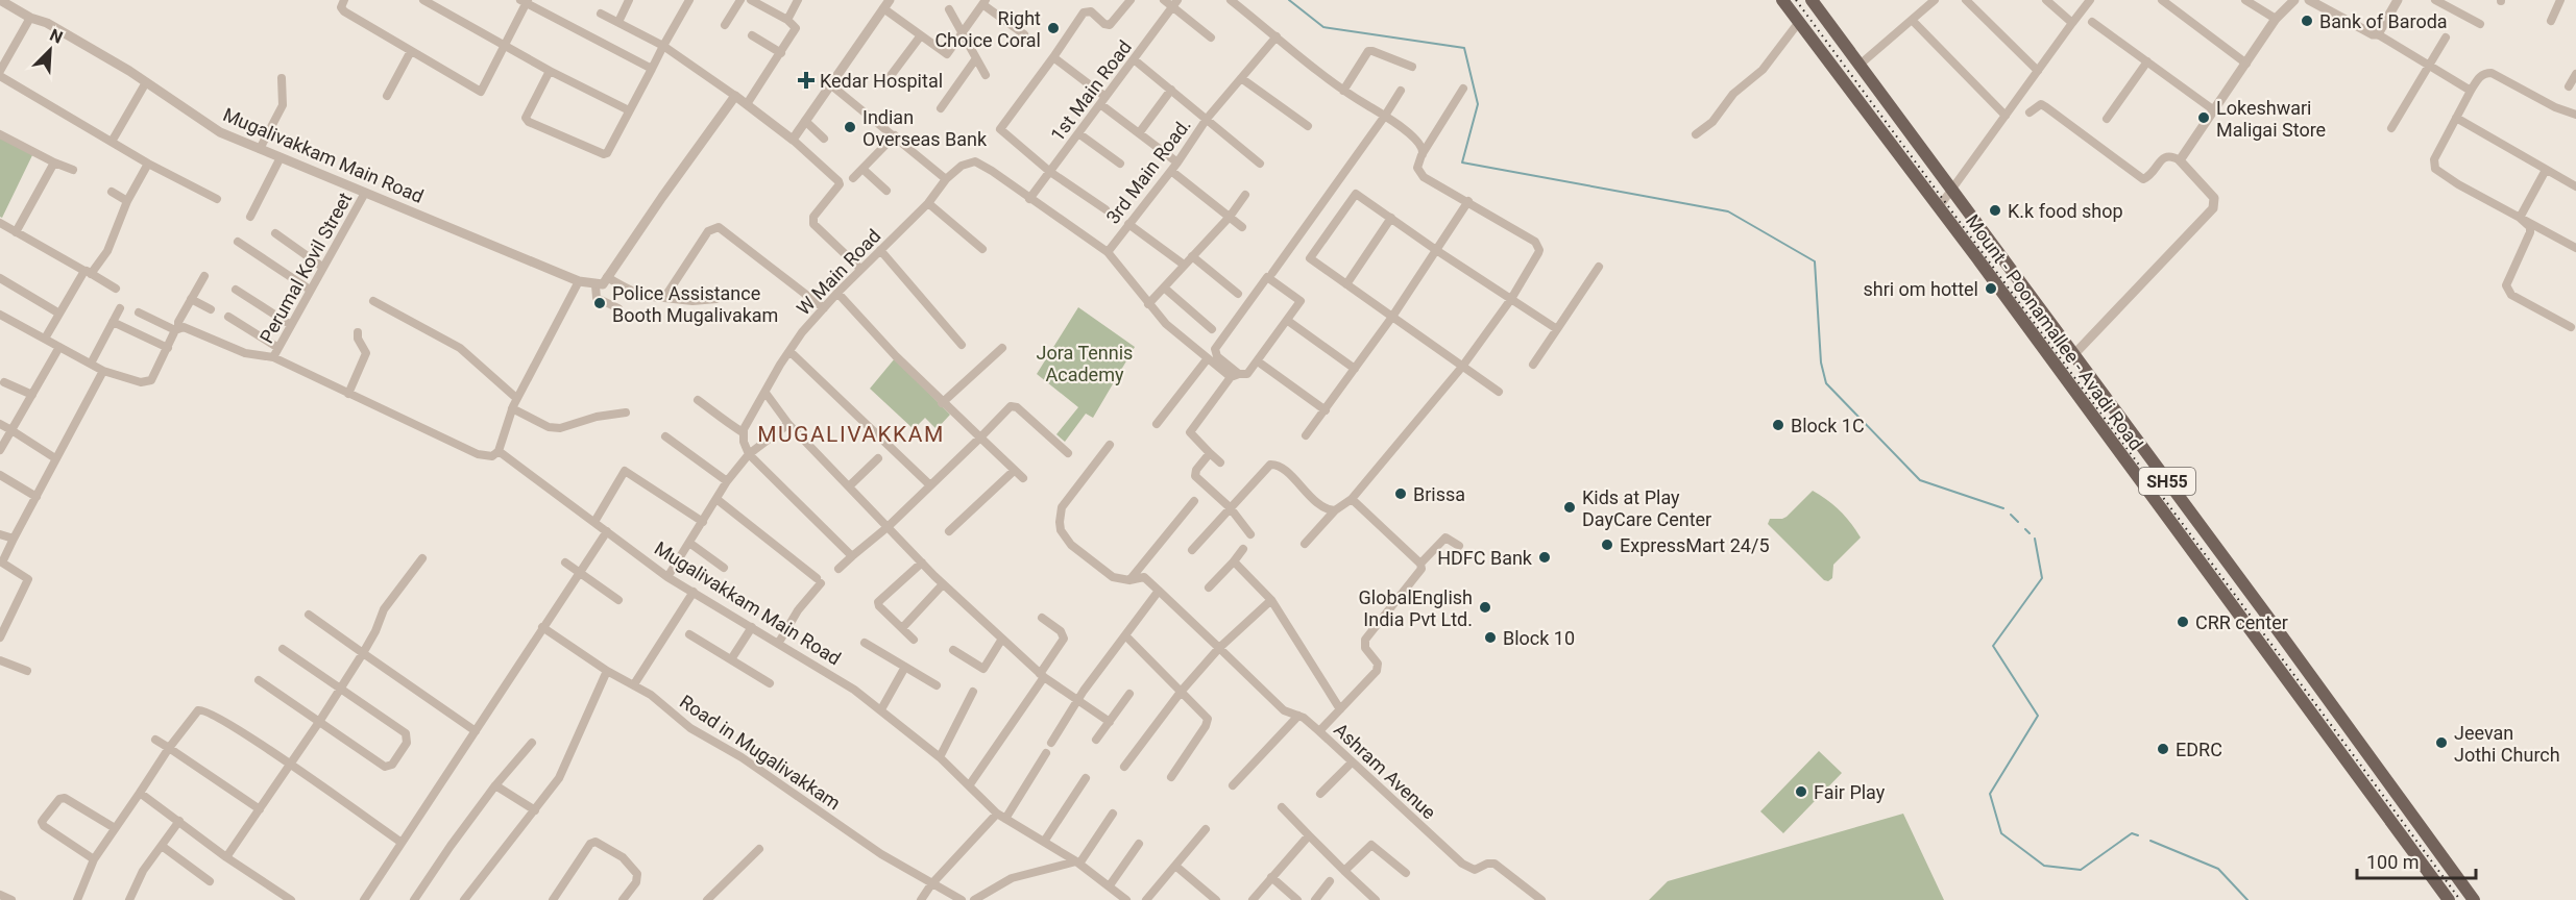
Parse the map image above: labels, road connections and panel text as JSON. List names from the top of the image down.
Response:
{
  "streets": {
    "main road": ["Mount - Poonamallee - Avadi Road", "SH55"],
    "street": [
      "1st Main Road",
      "Mugalivakkam Main Road",
      "3rd Main Road.",
      "Perumal Kovil Street",
      "W Main Road",
      "Road in Mugalivakkam",
      "Ashram Avenue"
    ]
  },
  "crossings": [
    ["1st Main Road", "3rd Main Road."],
    ["1st Main Road", "W Main Road"],
    ["Mugalivakkam Main Road", "Perumal Kovil Street"],
    ["3rd Main Road.", "W Main Road"]
  ],
  "districts": ["MUGALIVAKKAM"],
  "parks": ["Jora Tennis Academy"],
  "places": {
    "other": [
      "Bank of Baroda",
      "Right Choice Coral",
      "Lokeshwari Maligai Store",
      "Indian Overseas Bank",
      "K.k food shop",
      "shri om hottel",
      "Police Assistance Booth Mugalivakam",
      "Block 1C",
      "Brissa",
      "Kids at Play DayCare Center",
      "ExpressMart 24/5",
      "HDFC Bank",
      "GlobalEnglish India Pvt Ltd.",
      "CRR center",
      "Block 10",
      "Jeevan Jothi Church",
      "EDRC",
      "Fair Play"
    ],
    "health": ["Kedar Hospital"]
  },
  "scale_bar": "100 m",
  "north": "top right"
}
